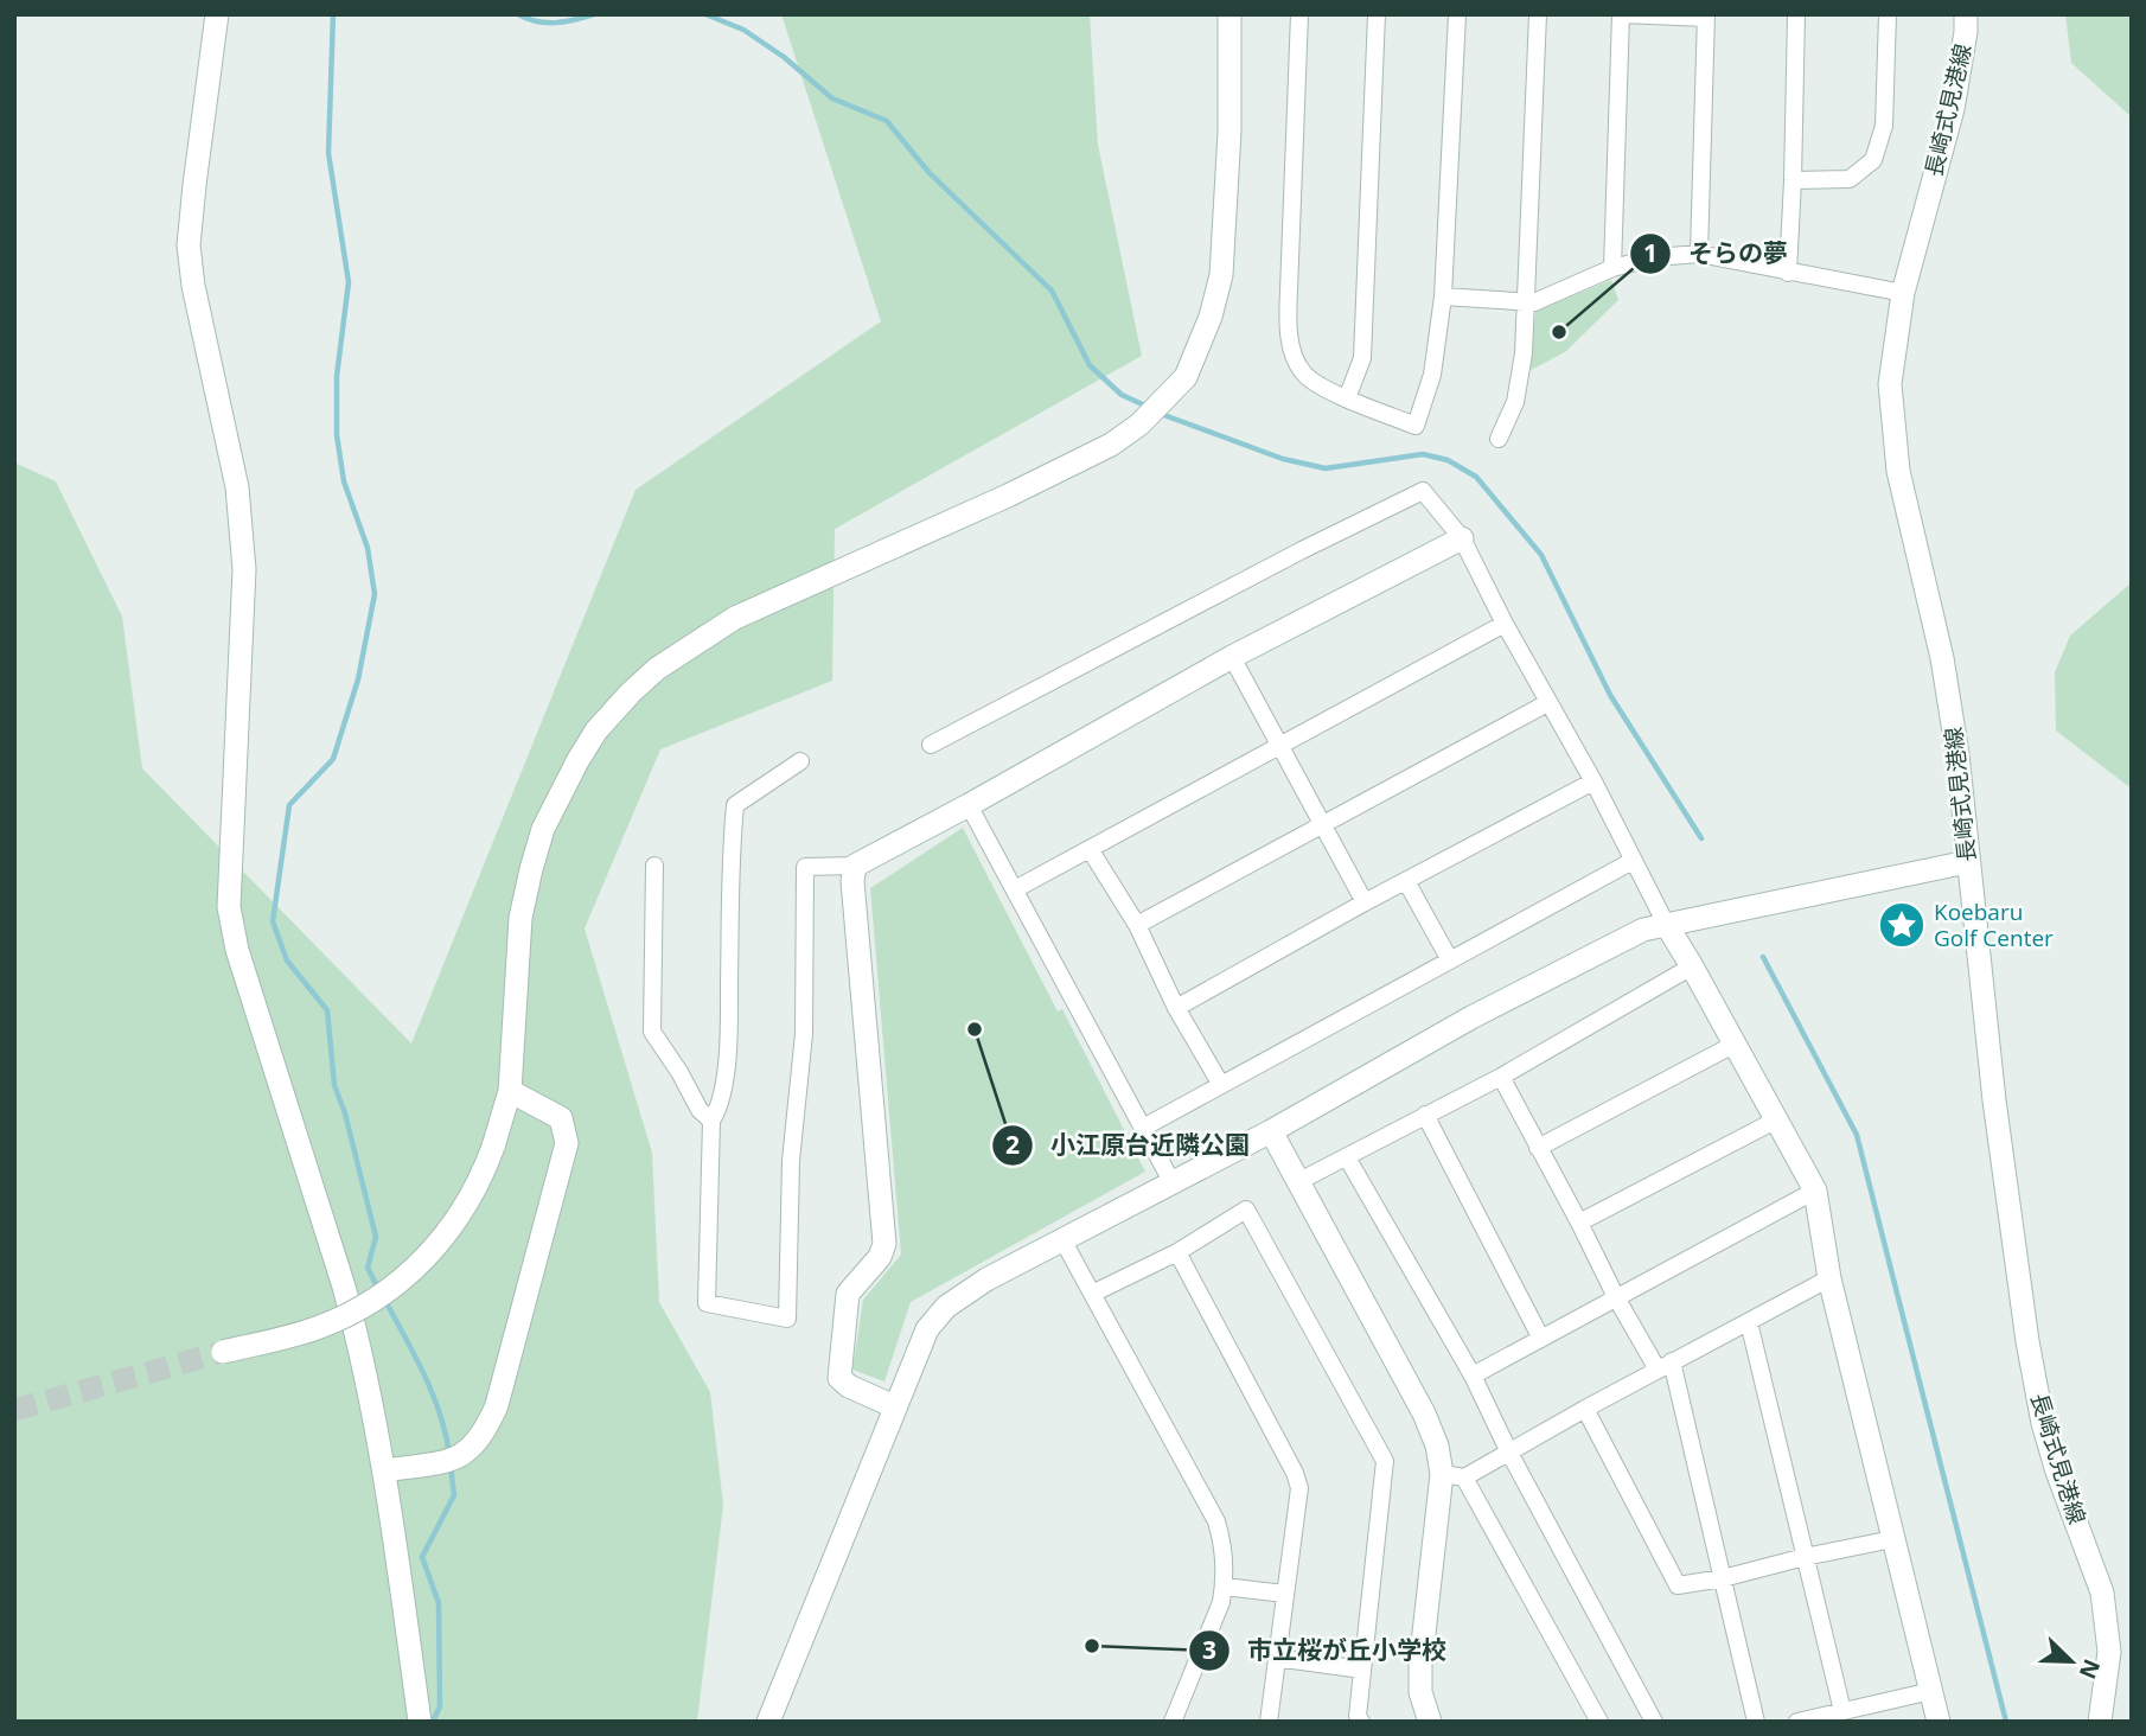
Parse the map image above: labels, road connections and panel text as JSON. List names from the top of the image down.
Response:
{
  "streets": {
    "street": ["長崎式見港線"]
  },
  "places": {
    "other": ["そらの夢", "小江原台近隣公園", "市立桜が丘小学校"],
    "place": ["Koebaru Golf Center"]
  },
  "north": "bottom right"
}
